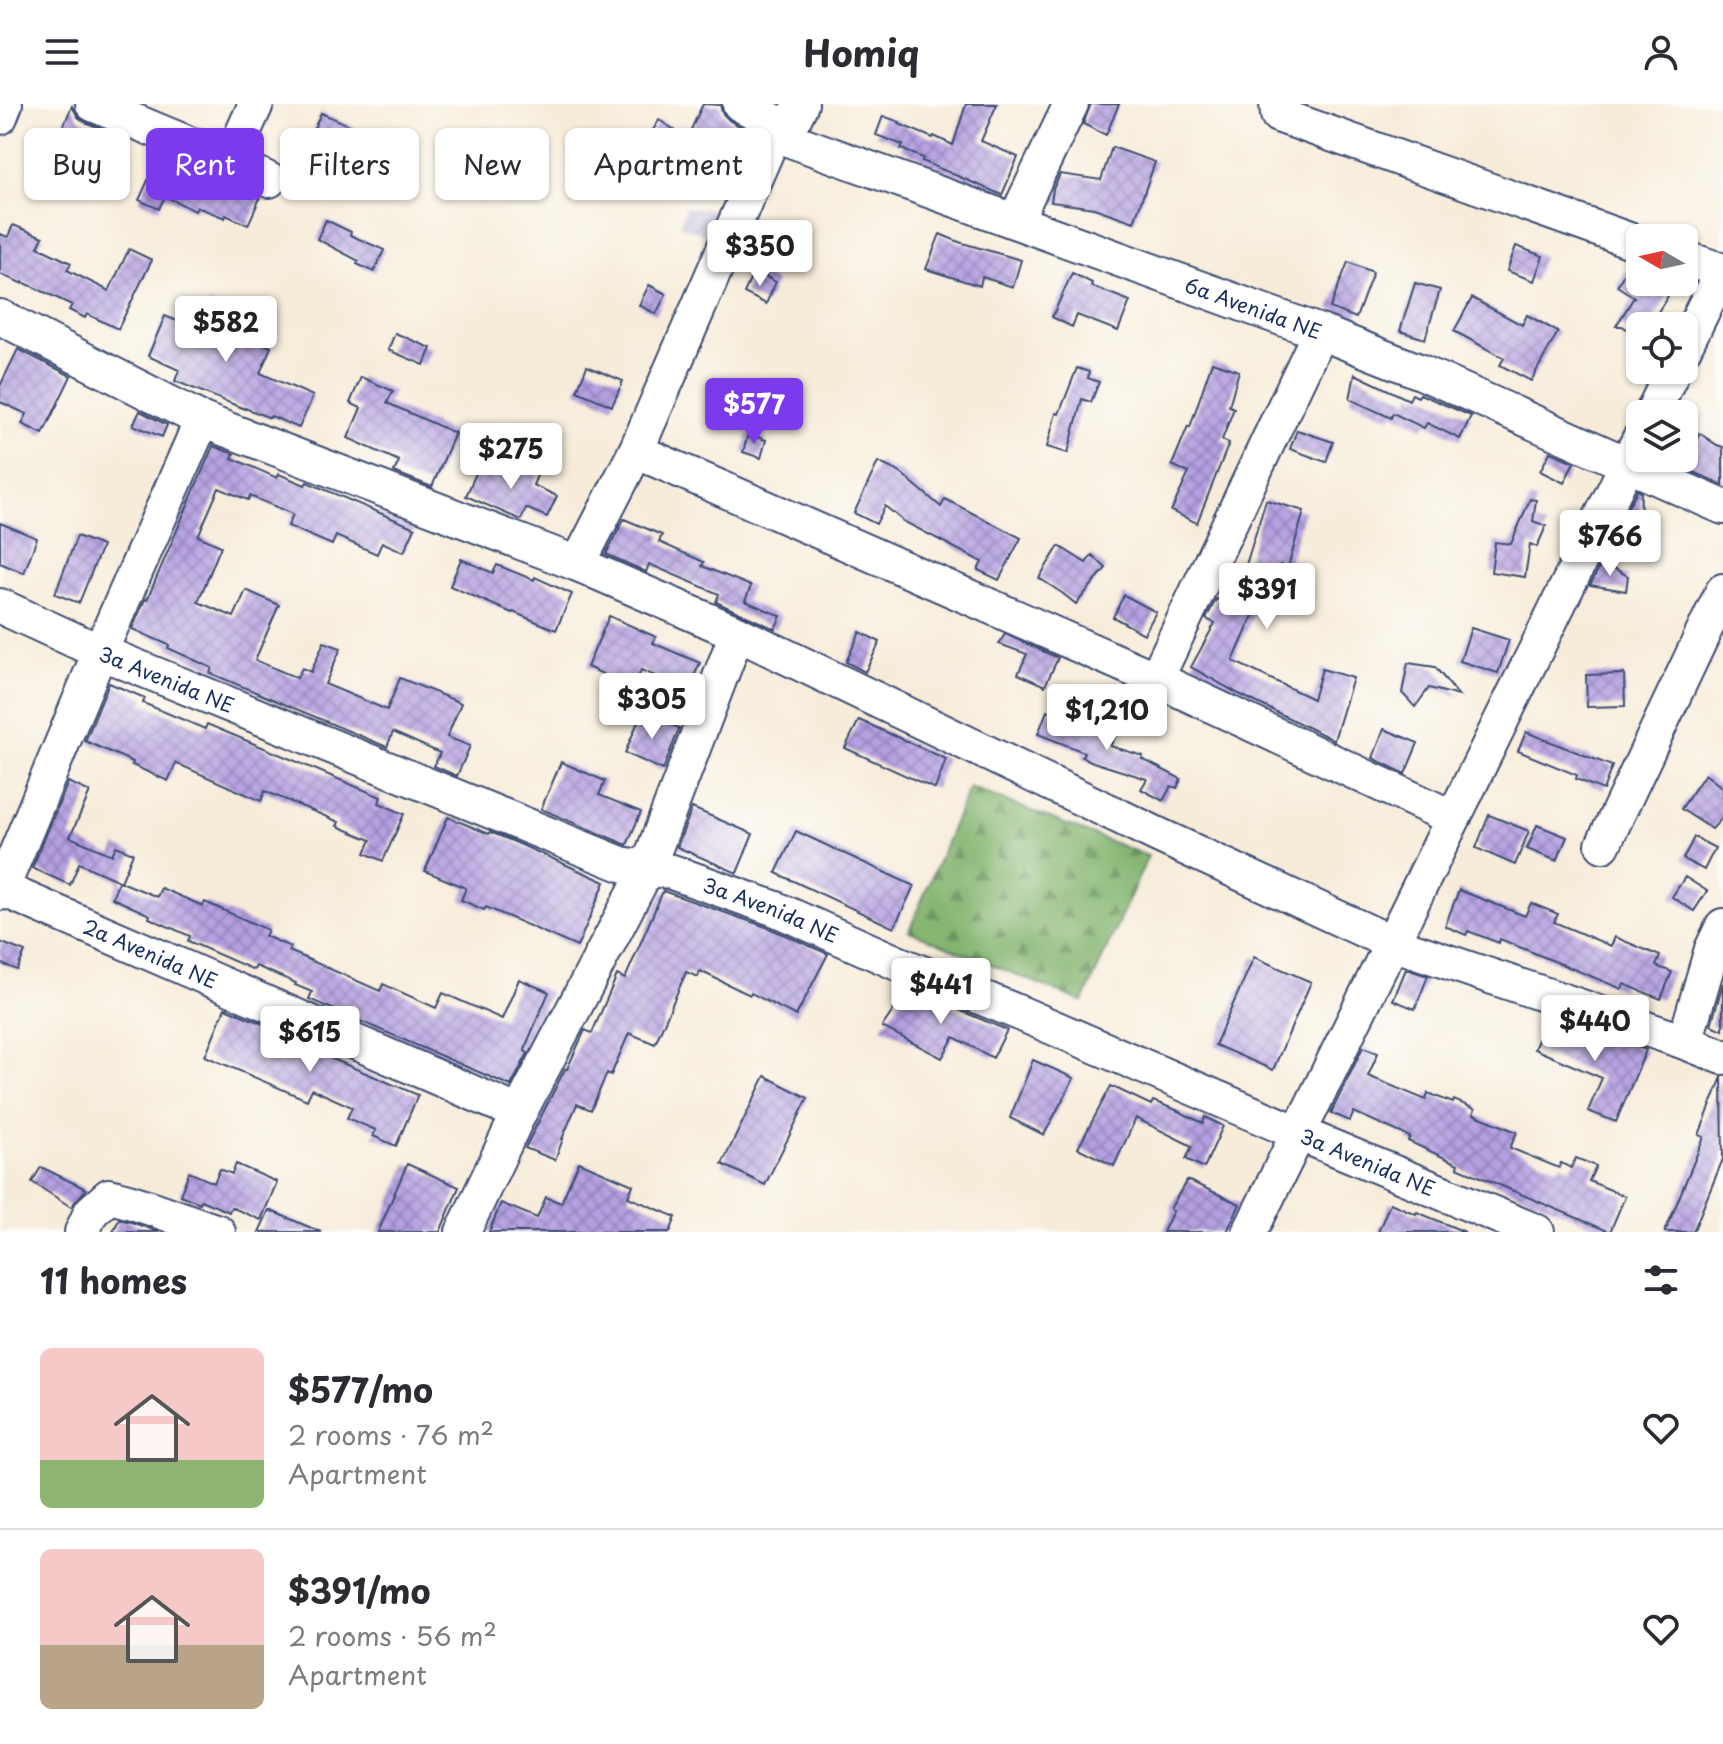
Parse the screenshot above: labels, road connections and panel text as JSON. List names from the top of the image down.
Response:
{
  "streets": {
    "street": ["6a Avenida NE", "3a Avenida NE", "2a Avenida NE"]
  },
  "north": "left",
  "page": {
    "header": "Homiq",
    "chip": [
      "Buy",
      "Rent",
      "Filters",
      "New",
      "Apartment"
    ],
    "price": [
      "$350",
      "$582",
      "$577",
      "$275",
      "$766",
      "$391",
      "$305",
      "$1,210",
      "$441",
      "$440",
      "$615"
    ],
    "heading": "11 homes",
    "list": [
      {
        "name": "$577/mo",
        "note": "2 rooms · 76 m² · Apartment"
      },
      {
        "name": "$391/mo",
        "note": "2 rooms · 56 m² · Apartment"
      }
    ]
  }
}
